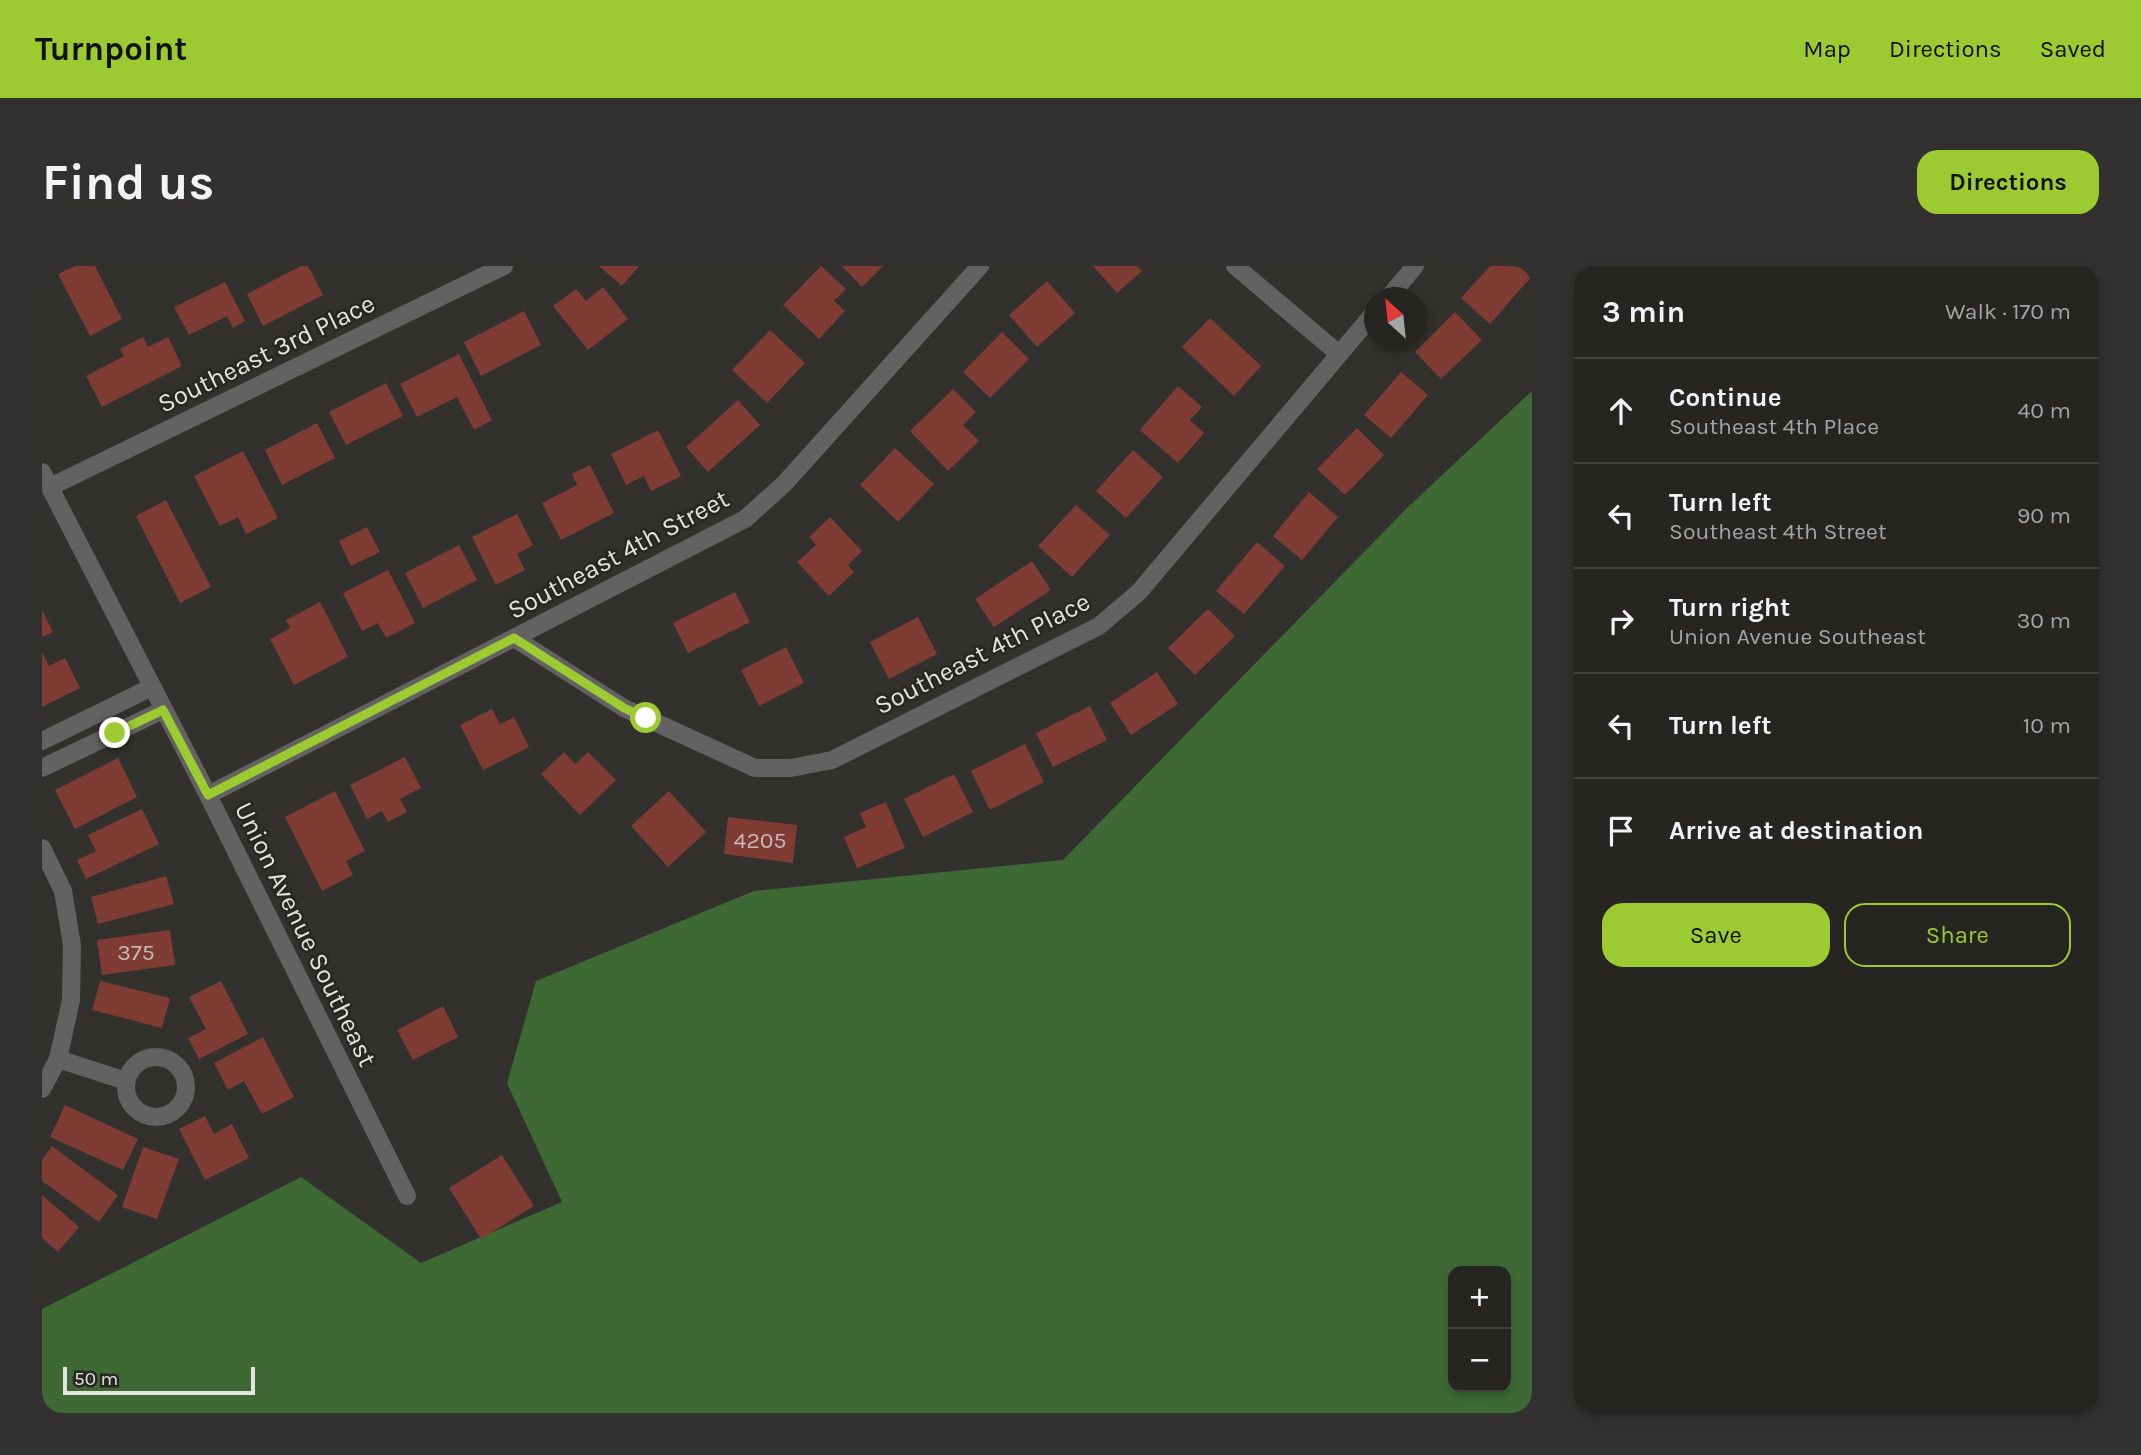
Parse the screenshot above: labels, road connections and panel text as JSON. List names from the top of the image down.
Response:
{
  "streets": {
    "street": [
      "Southeast 3rd Place",
      "Southeast 4th Street",
      "Southeast 4th Place",
      "Union Avenue Southeast"
    ]
  },
  "crossings": [
    ["Southeast 3rd Place", "Union Avenue Southeast"],
    ["Southeast 4th Street", "Southeast 4th Place"],
    ["Southeast 4th Street", "Union Avenue Southeast"]
  ],
  "house_numbers": ["4205", "375"],
  "scale_bar": "50 m",
  "north": "top left",
  "page": {
    "header": "Turnpoint",
    "nav": ["Map", "Directions", "Saved"],
    "buttons": [
      "Directions",
      ["Save", "Share"]
    ],
    "title": "Find us",
    "heading": ["3 min", "Walk · 170 m"],
    "list": [
      ["Continue", "Southeast 4th Place", "40 m"],
      ["Turn left", "Southeast 4th Street", "90 m"],
      ["Turn right", "Union Avenue Southeast", "30 m"],
      ["Turn left", "10 m"],
      "Arrive at destination"
    ],
    "map_buttons": ["+", "−"],
    "scale": "50 m"
  }
}
